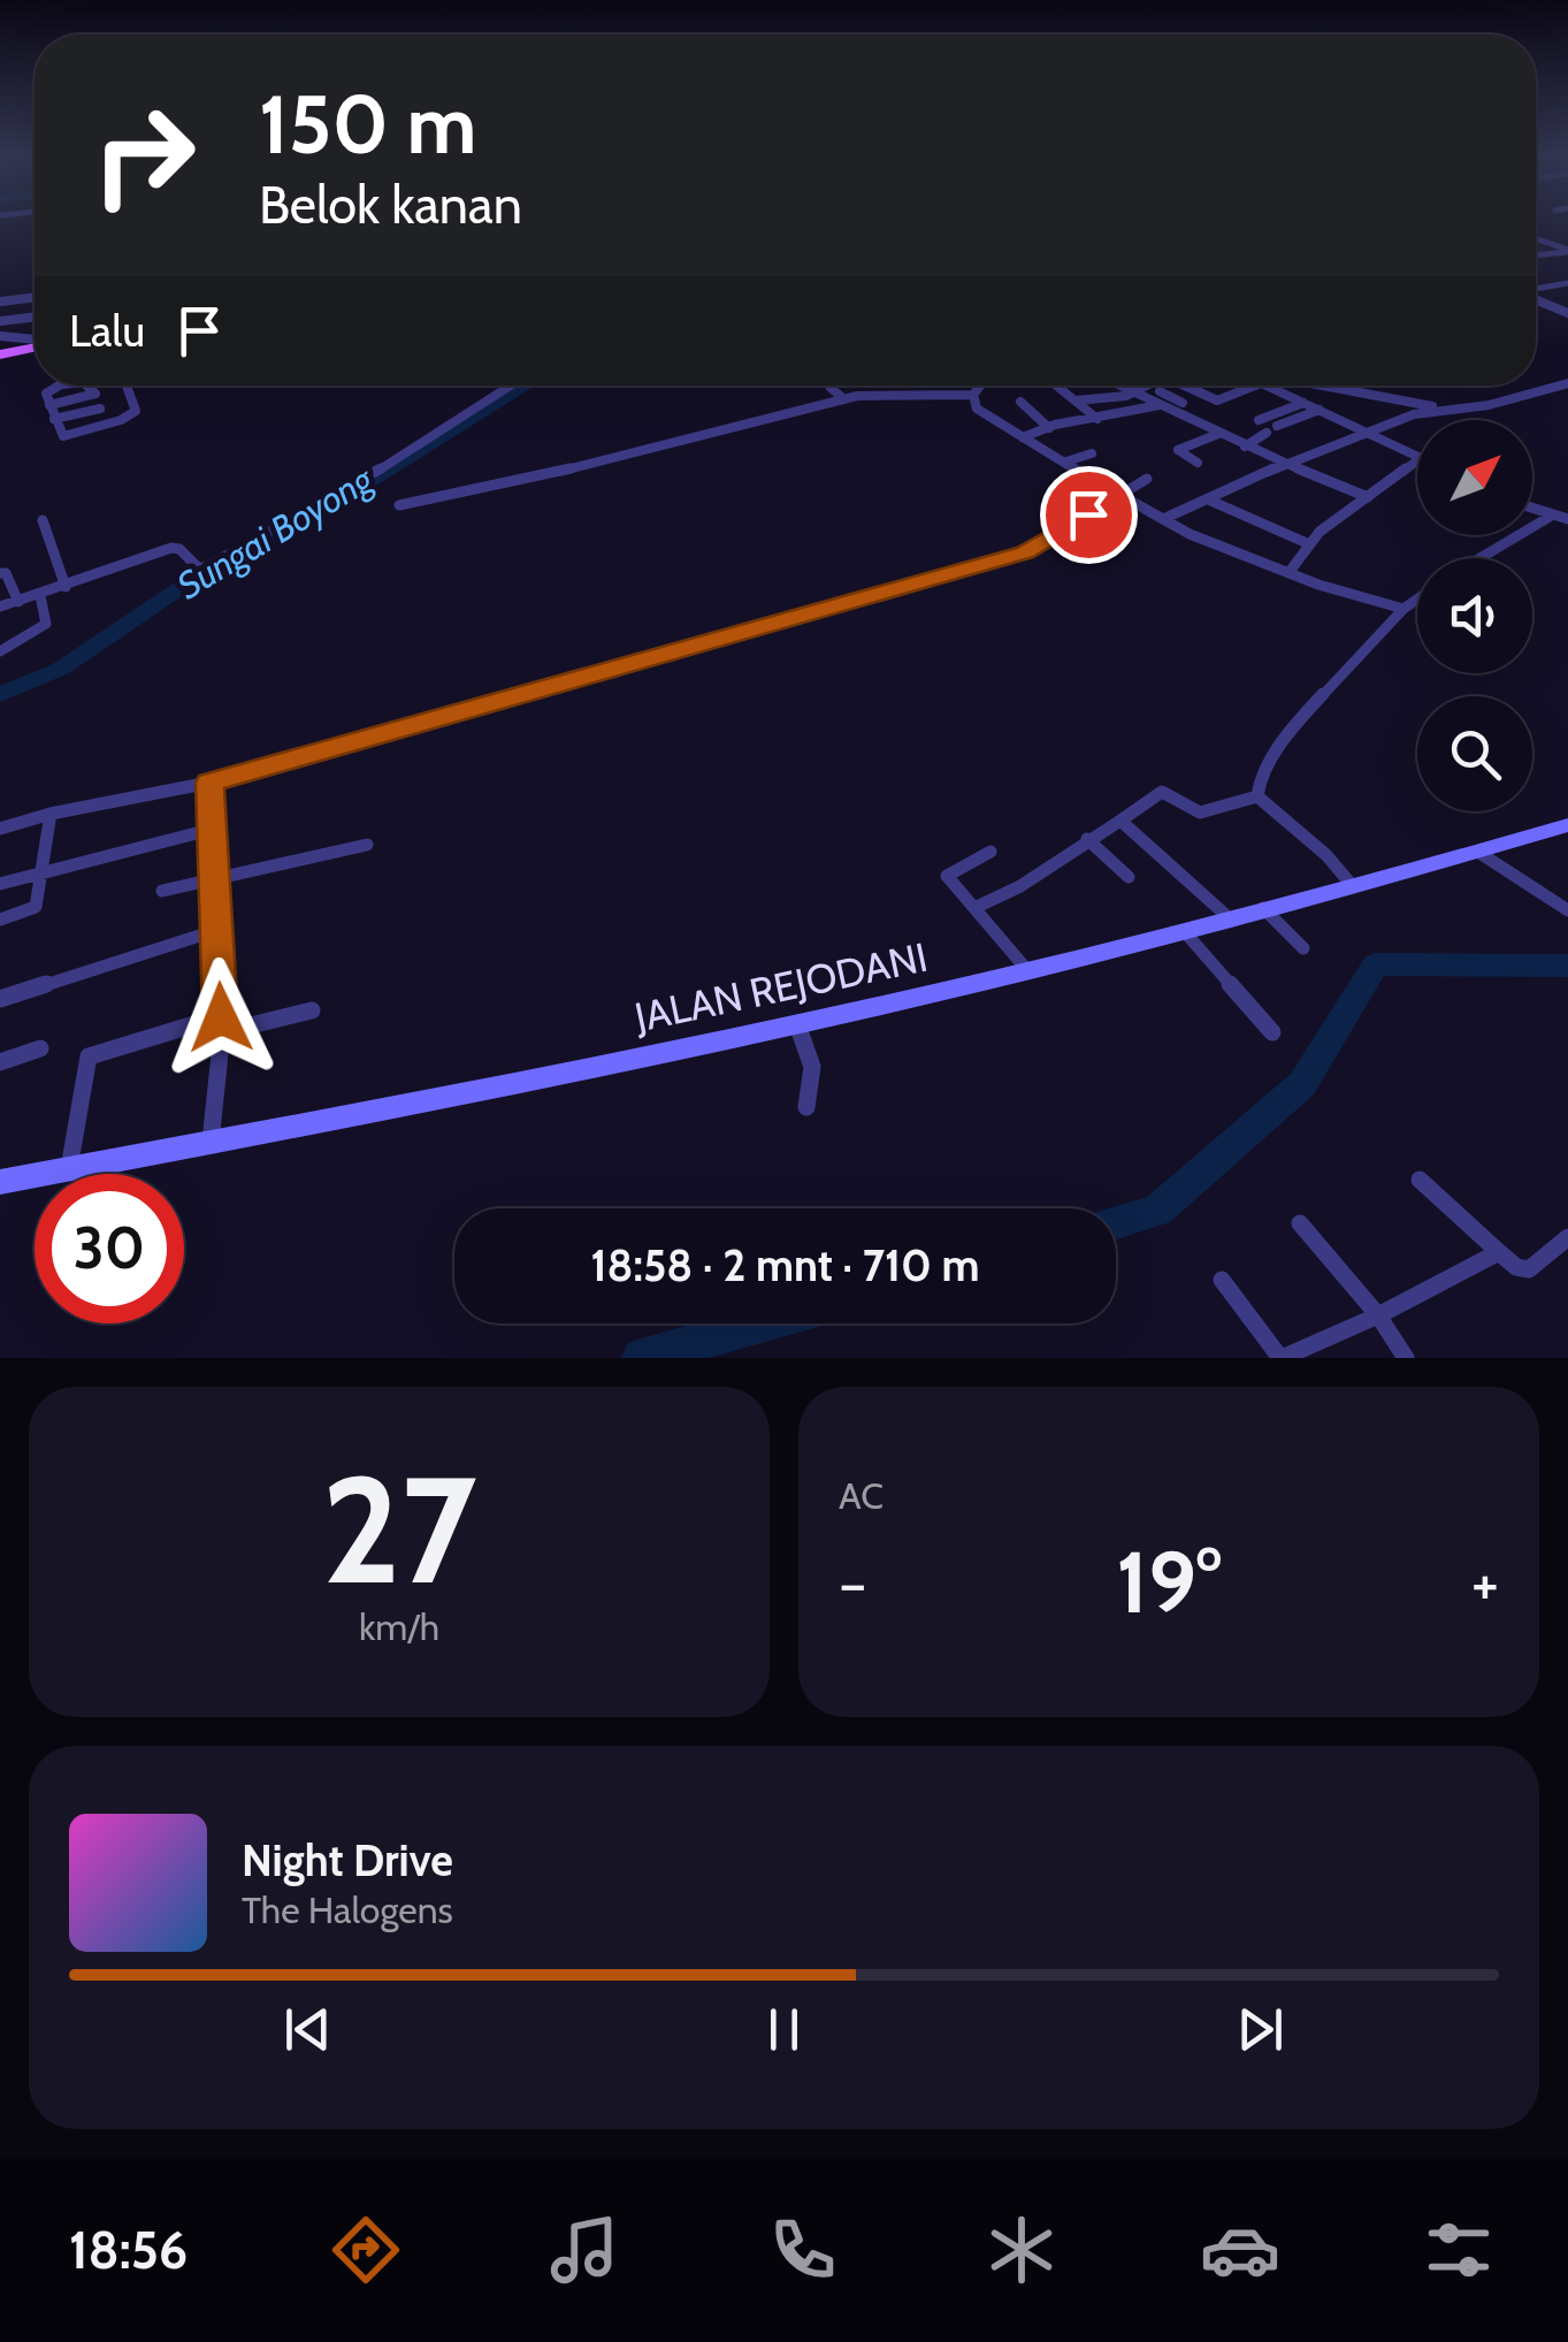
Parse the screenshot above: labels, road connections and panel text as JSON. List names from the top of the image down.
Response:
{
  "streets": {
    "main road": ["JALAN REJODANI"]
  },
  "water": ["Sungai Boyong"],
  "north": "top right",
  "page": {
    "turn": ["150 m", "Belok kanan"],
    "then": "Lalu",
    "limit": "30",
    "trip": "18:58 · 2 mnt · 710 m",
    "tile": [
      ["27", "km/h"],
      "AC"
    ],
    "heat": ["−", "19°", "+"],
    "song": ["Night Drive", "The Halogens"],
    "tabs": "18:56"
  }
}
